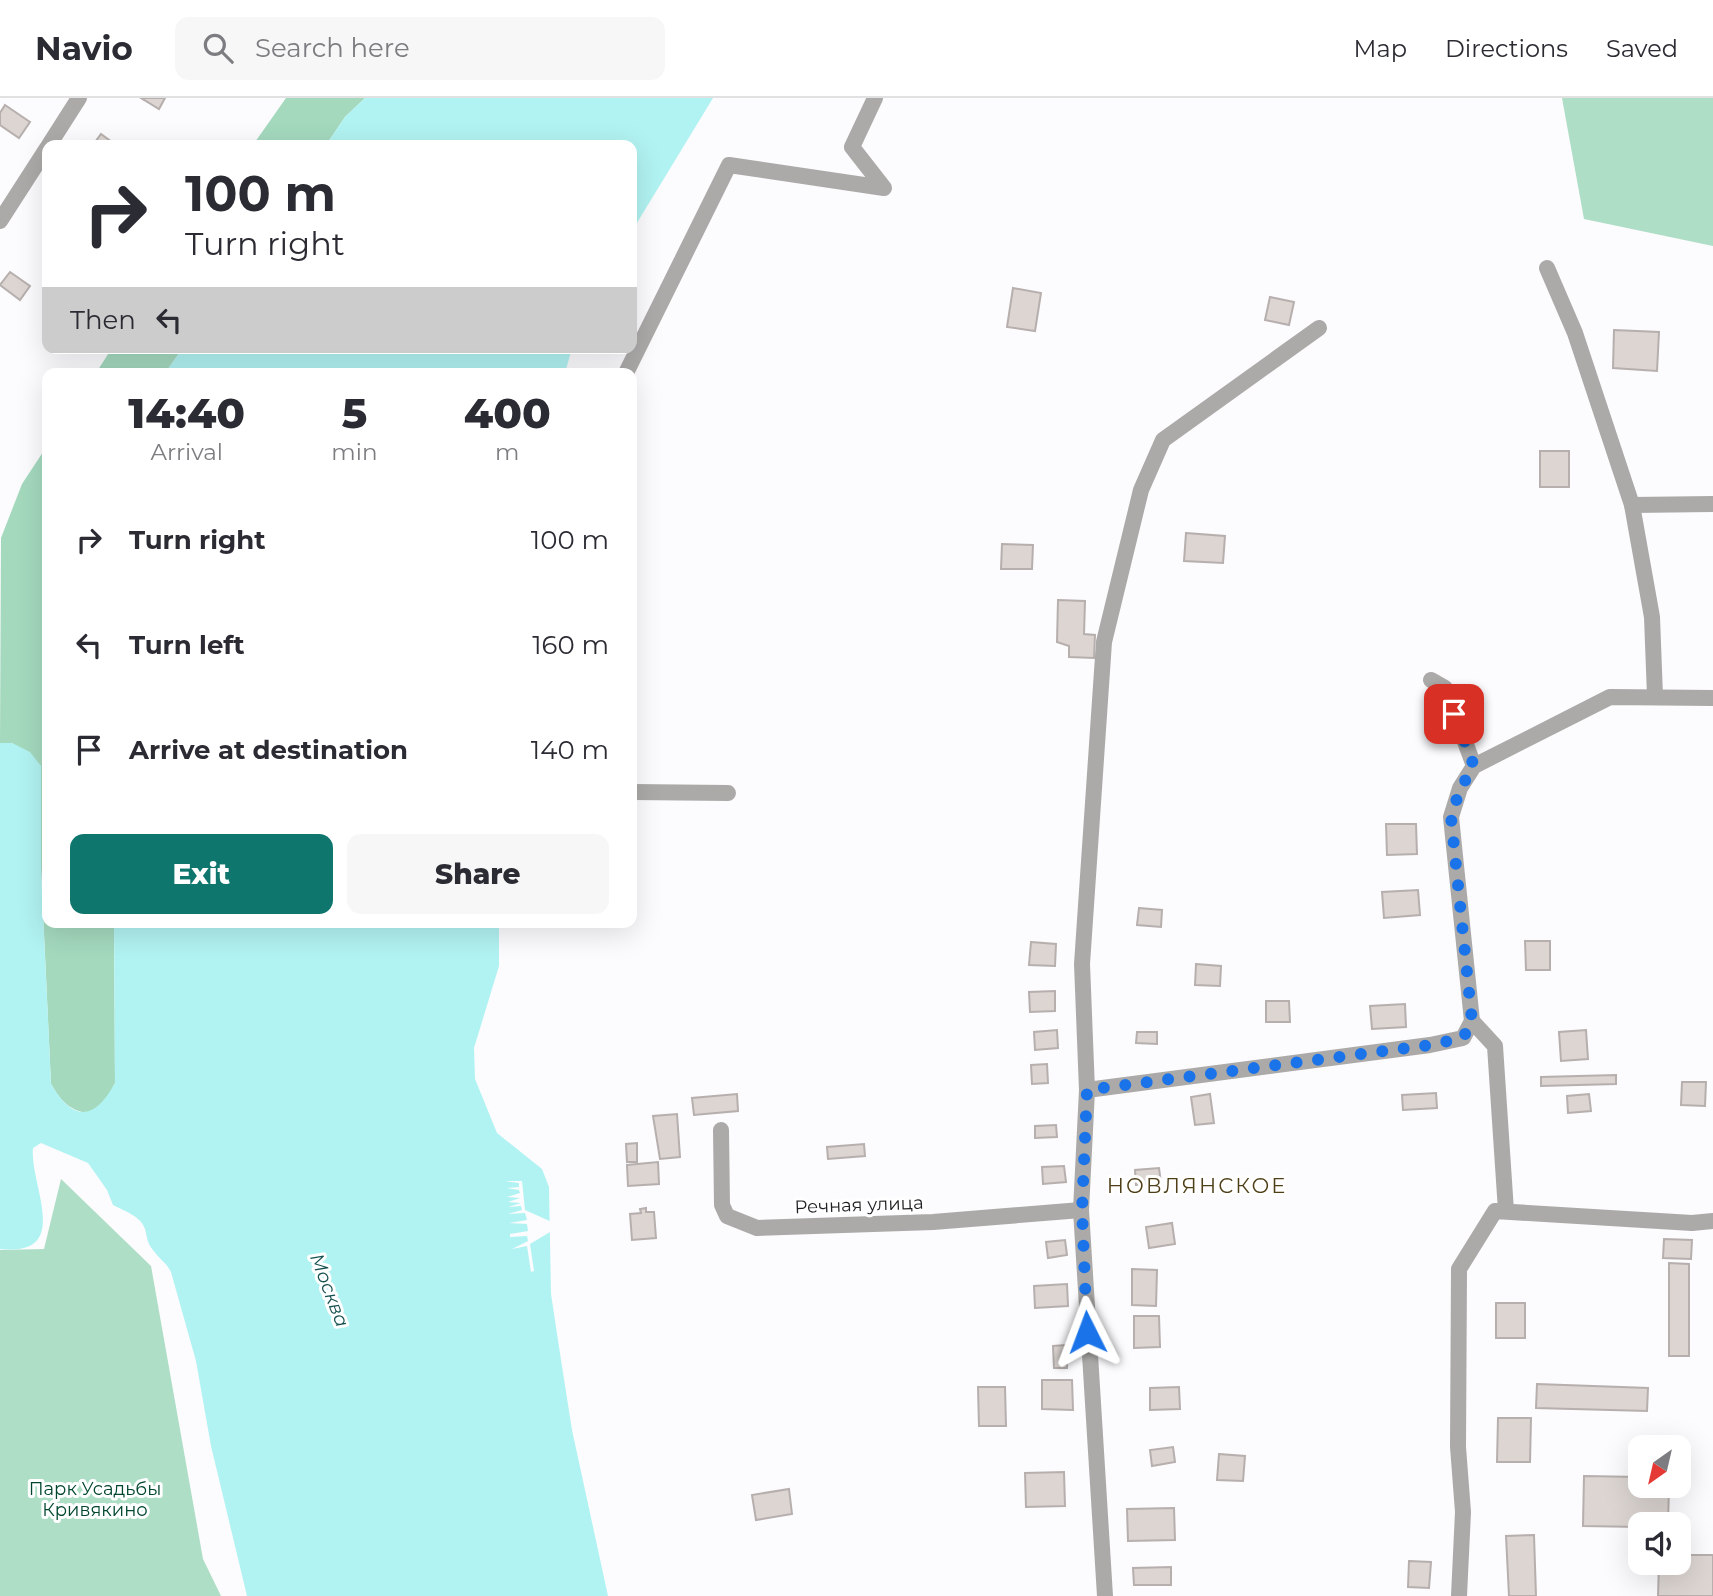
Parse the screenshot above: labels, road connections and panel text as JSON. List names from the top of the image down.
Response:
{
  "streets": {
    "street": ["Речная улица"]
  },
  "districts": ["НОВЛЯНСКОЕ"],
  "water": ["Москва"],
  "parks": ["Парк Усадьбы Кривякино"],
  "north": "bottom left",
  "page": {
    "header": "Navio",
    "search": "Search here",
    "nav": ["Map", "Directions", "Saved"],
    "turn": ["100 m", "Turn right"],
    "then": "Then",
    "eta": [
      "14:40",
      "Arrival",
      "5",
      "min",
      "400",
      "m"
    ],
    "list": [
      {
        "name": "Turn right",
        "value": "100 m"
      },
      {
        "name": "Turn left",
        "value": "160 m"
      },
      {
        "name": "Arrive at destination",
        "value": "140 m"
      }
    ],
    "buttons": ["Exit", "Share"]
  }
}
